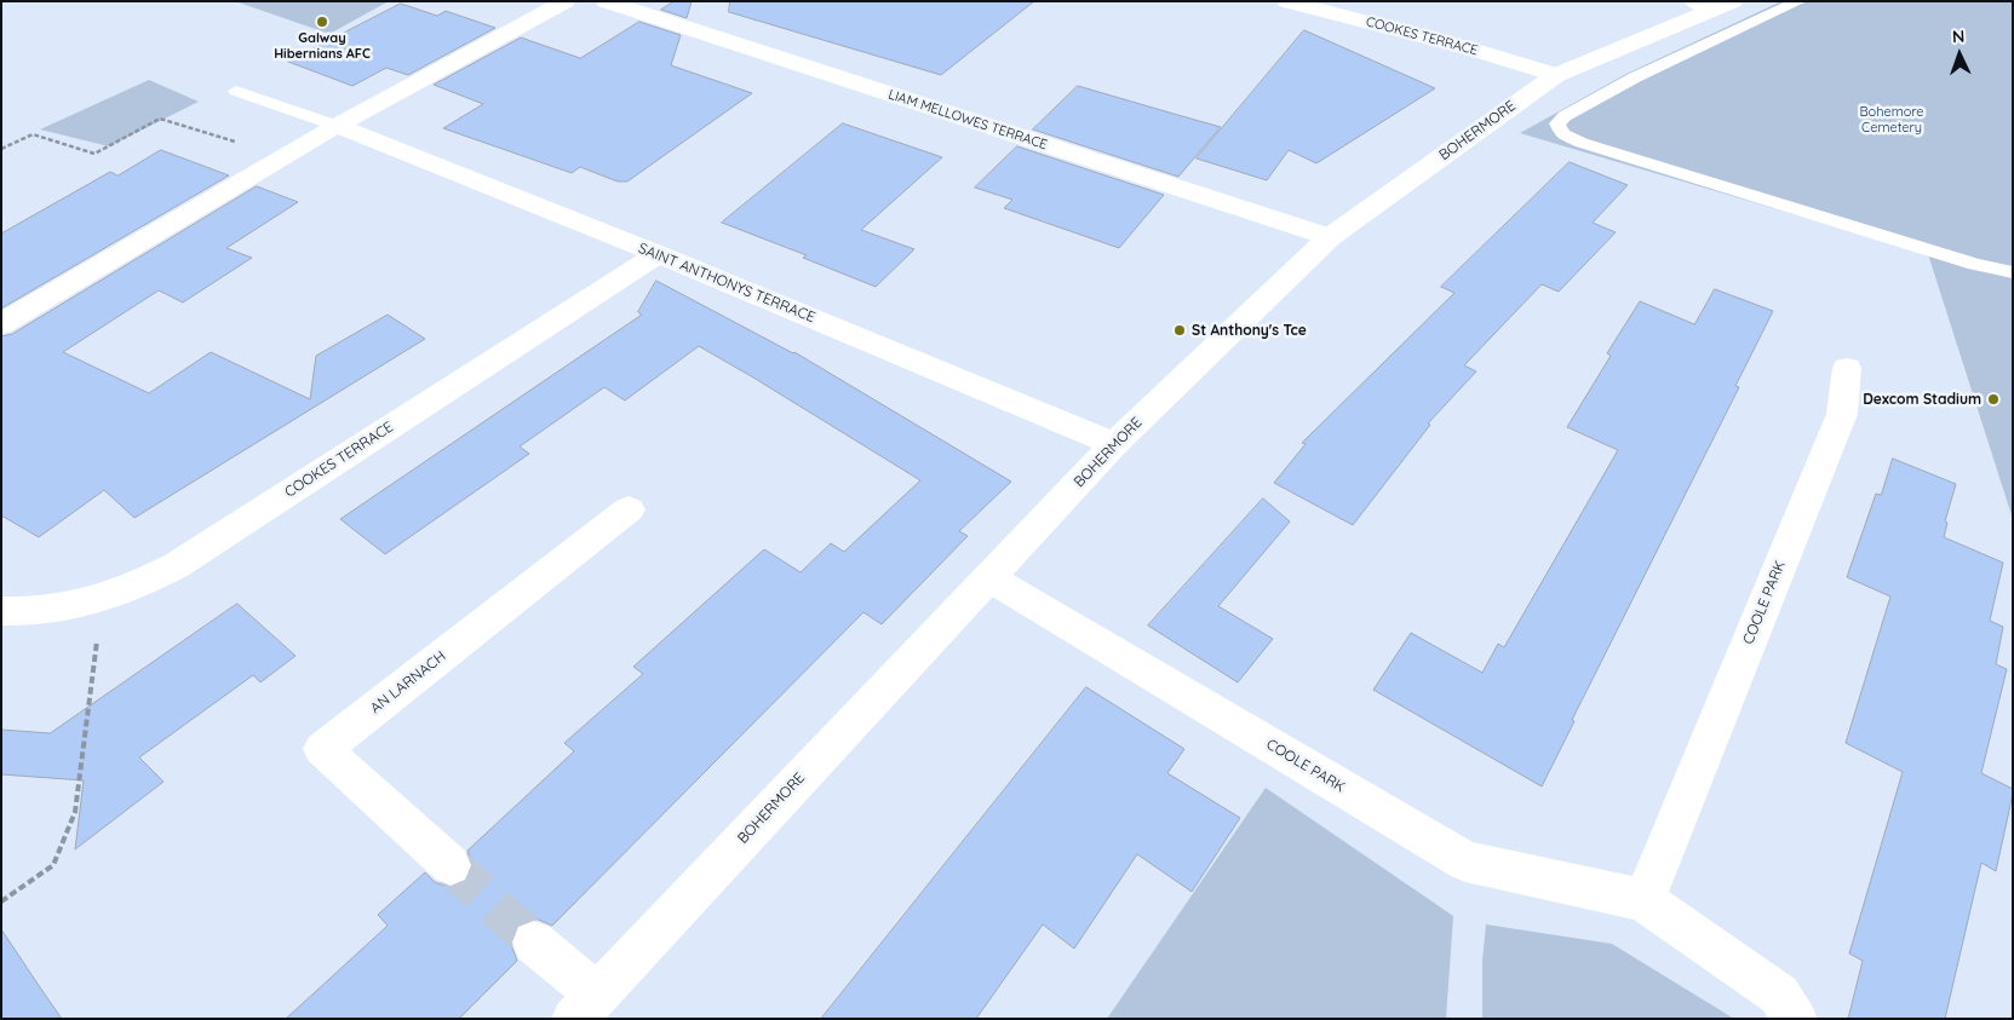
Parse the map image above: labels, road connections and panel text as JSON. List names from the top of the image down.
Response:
{
  "streets": {
    "street": [
      "COOKES TERRACE",
      "LIAM MELLOWES TERRACE",
      "BOHERMORE",
      "SAINT ANTHONYS TERRACE",
      "COOLE PARK",
      "AN LARNACH"
    ]
  },
  "crossings": [
    ["COOKES TERRACE", "BOHERMORE"],
    ["COOKES TERRACE", "SAINT ANTHONYS TERRACE"],
    ["LIAM MELLOWES TERRACE", "BOHERMORE"],
    ["BOHERMORE", "SAINT ANTHONYS TERRACE"],
    ["BOHERMORE", "COOLE PARK"]
  ],
  "parks": ["Bohemore Cemetery"],
  "places": ["Galway Hibernians AFC", "St Anthony's Tce", "Dexcom Stadium"],
  "north": "top"
}
